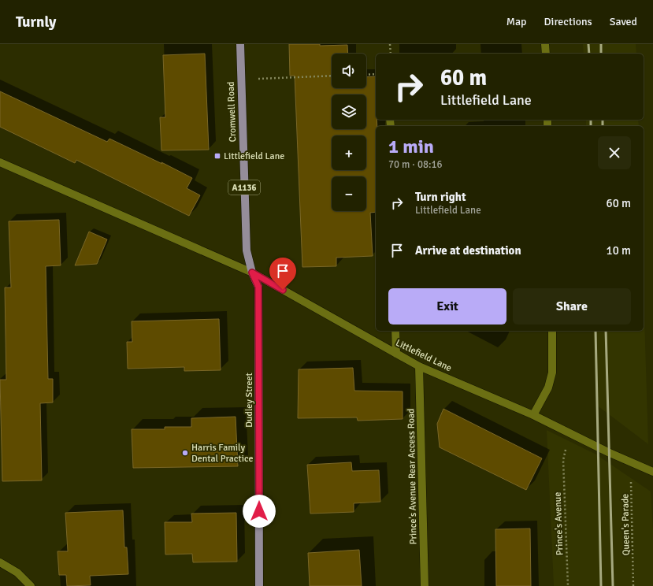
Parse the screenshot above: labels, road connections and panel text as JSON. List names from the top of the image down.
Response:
{
  "streets": {
    "main road": ["Cromwell Road", "A1136", "Dudley Street"],
    "street": ["Littlefield Lane", "Prince's Avenue Rear Access Road"],
    "path": ["Prince's Avenue", "Queen's Parade"]
  },
  "crossings": [
    ["Cromwell Road", "Littlefield Lane"],
    ["Cromwell Road", "Dudley Street"],
    ["Littlefield Lane", "Dudley Street"],
    ["Littlefield Lane", "Prince's Avenue Rear Access Road"],
    ["Littlefield Lane", "Queen's Parade"]
  ],
  "places": {
    "transit": ["Littlefield Lane"],
    "other": ["Harris Family Dental Practice"]
  },
  "page": {
    "header": "Turnly",
    "nav": ["Map", "Directions", "Saved"],
    "map_buttons": ["+", "−"],
    "turn": ["60 m", "Littlefield Lane"],
    "heading": ["1 min", "70 m · 08:16"],
    "list": [
      {
        "name": "Turn right",
        "note": "Littlefield Lane",
        "value": "60 m"
      },
      {
        "name": "Arrive at destination",
        "value": "10 m"
      }
    ],
    "buttons": ["Exit", "Share"]
  }
}
